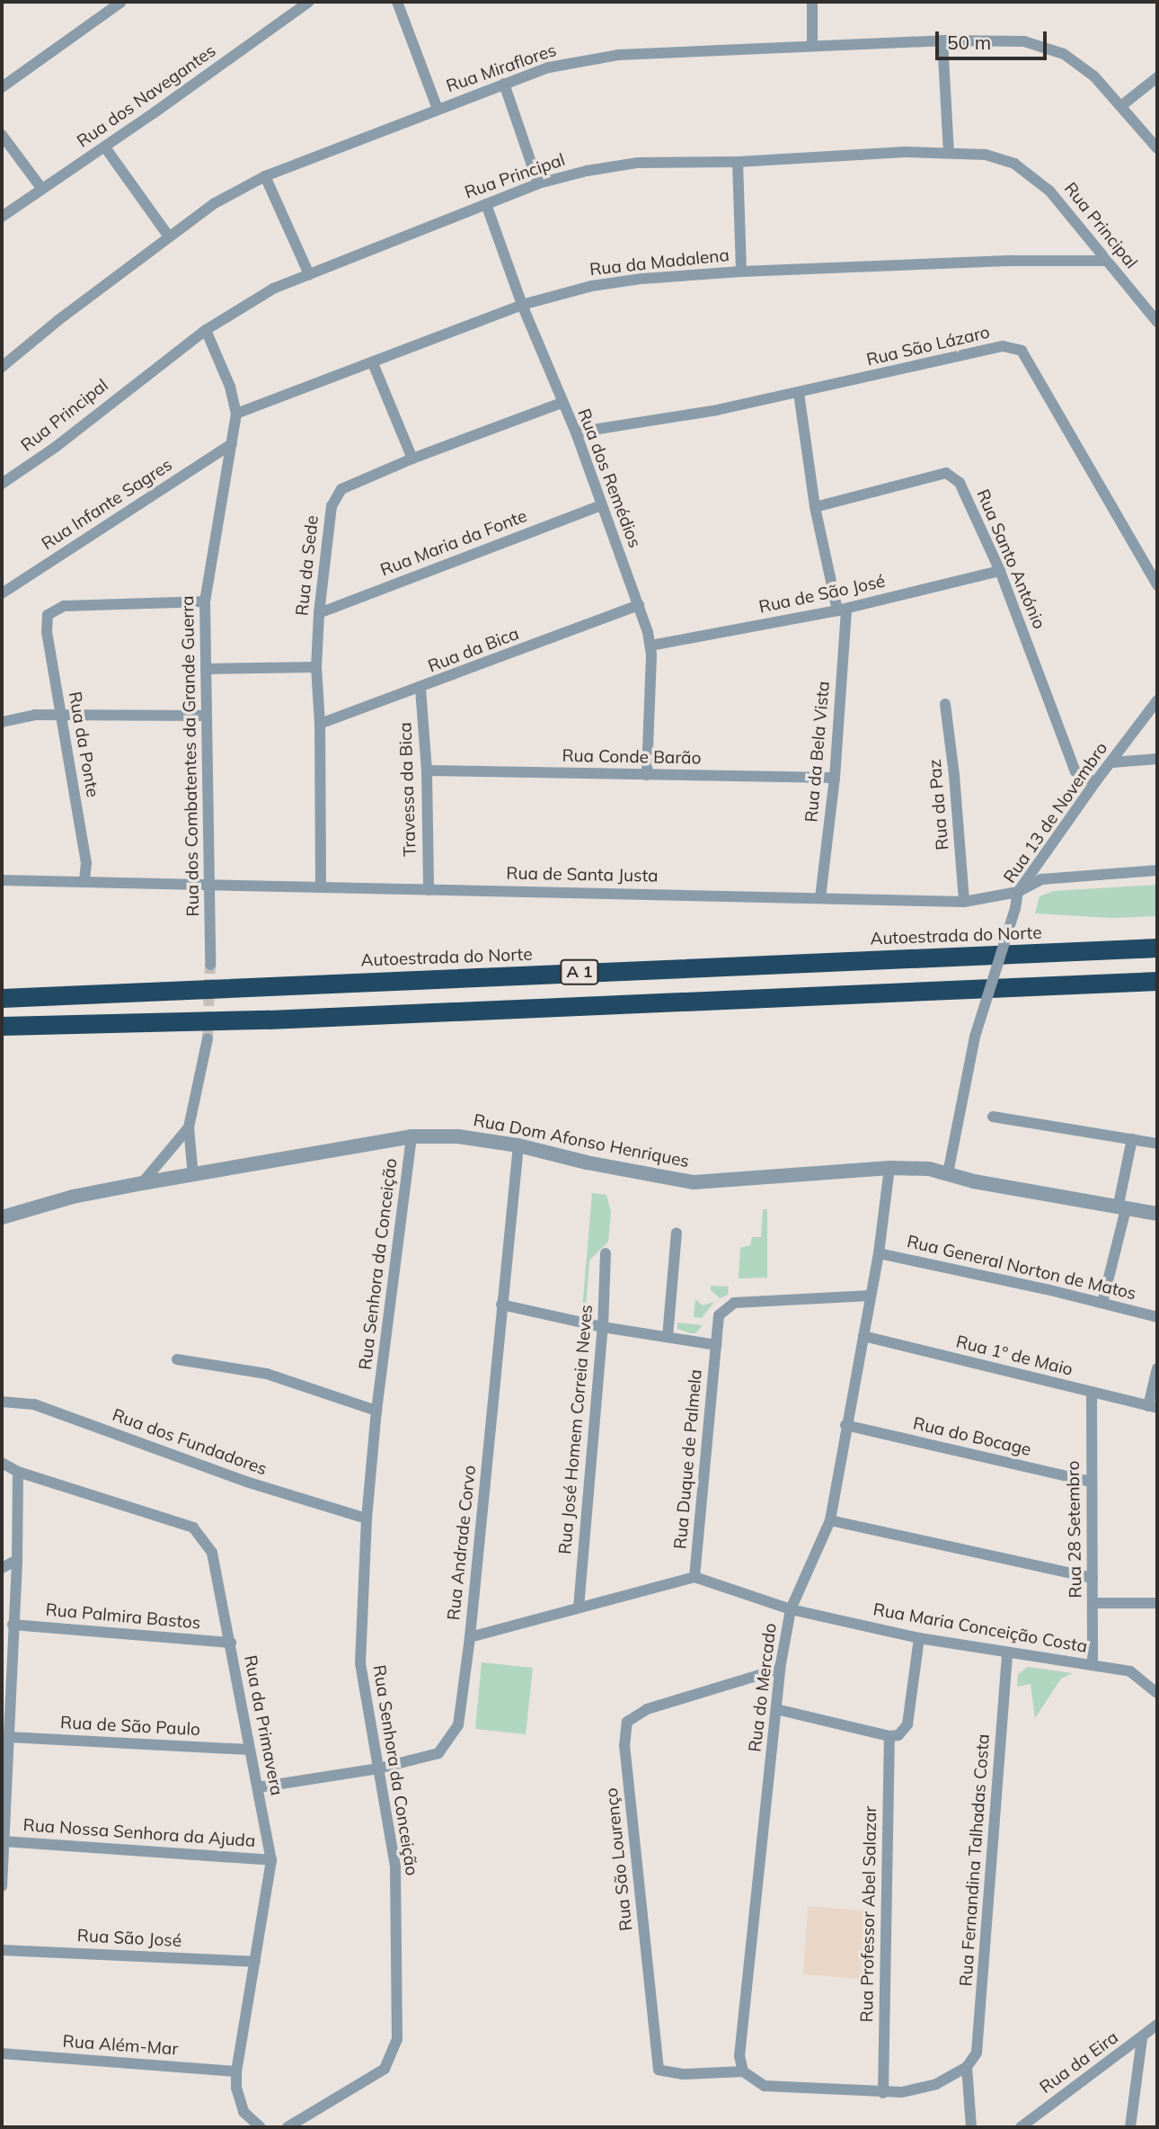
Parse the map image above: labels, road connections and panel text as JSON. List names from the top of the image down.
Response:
{
  "streets": {
    "highway": ["Autoestrada do Norte", "A 1"],
    "street": [
      "Rua Miraflores",
      "Rua dos Navegantes",
      "Rua Principal",
      "Rua da Madalena",
      "Rua São Lázaro",
      "Rua dos Remédios",
      "Rua Infante Sagres",
      "Rua Maria da Fonte",
      "Rua Santo António",
      "Rua da Sede",
      "Rua de São José",
      "Rua da Bica",
      "Rua da Ponte",
      "Rua da Bela Vista",
      "Rua dos Combatentes da Grande Guerra",
      "Rua Conde Barão",
      "Travessa da Bica",
      "Rua da Paz",
      "Rua 13 de Novembro",
      "Rua de Santa Justa",
      "Rua Dom Afonso Henriques",
      "Rua Senhora da Conceição",
      "Rua General Norton de Matos",
      "Rua 1º de Maio",
      "Rua José Homem Correia Neves",
      "Rua do Bocage",
      "Rua dos Fundadores",
      "Rua Duque de Palmela",
      "Rua 28 Setembro",
      "Rua Andrade Corvo",
      "Rua Palmira Bastos",
      "Rua Maria Conceição Costa",
      "Rua do Mercado",
      "Rua da Primavera",
      "Rua de São Paulo",
      "Rua Nossa Senhora da Ajuda",
      "Rua São Lourenço",
      "Rua Fernandina Talhadas Costa",
      "Rua Professor Abel Salazar",
      "Rua São José",
      "Rua Além-Mar",
      "Rua da Eira"
    ]
  },
  "crossings": [
    ["Rua Principal", "Rua da Madalena"],
    ["Rua Principal", "Rua dos Remédios"],
    ["Rua Principal", "Rua dos Combatentes da Grande Guerra"],
    ["Rua da Madalena", "Rua dos Remédios"],
    ["Rua da Madalena", "Rua dos Combatentes da Grande Guerra"],
    ["Rua São Lázaro", "Rua dos Remédios"],
    ["Rua São Lázaro", "Rua da Bela Vista"],
    ["Rua dos Remédios", "Rua Maria da Fonte"],
    ["Rua dos Remédios", "Rua da Sede"],
    ["Rua dos Remédios", "Rua de São José"],
    ["Rua dos Remédios", "Rua da Bica"],
    ["Rua dos Remédios", "Rua Conde Barão"],
    ["Rua Infante Sagres", "Rua dos Combatentes da Grande Guerra"],
    ["Rua Maria da Fonte", "Rua da Sede"],
    ["Rua Santo António", "Rua de São José"],
    ["Rua Santo António", "Rua da Bela Vista"],
    ["Rua Santo António", "Rua 13 de Novembro"],
    ["Rua da Sede", "Rua da Bica"],
    ["Rua da Sede", "Rua de Santa Justa"],
    ["Rua de São José", "Rua da Bela Vista"],
    ["Rua da Bica", "Travessa da Bica"],
    ["Rua da Ponte", "Rua dos Combatentes da Grande Guerra"],
    ["Rua da Ponte", "Rua de Santa Justa"],
    ["Rua da Bela Vista", "Rua Conde Barão"],
    ["Rua da Bela Vista", "Rua de Santa Justa"],
    ["Rua dos Combatentes da Grande Guerra", "Rua de Santa Justa"],
    ["Rua Conde Barão", "Travessa da Bica"],
    ["Travessa da Bica", "Rua de Santa Justa"],
    ["Rua da Paz", "Rua de Santa Justa"],
    ["Rua 13 de Novembro", "Rua de Santa Justa"],
    ["Rua 13 de Novembro", "Rua Dom Afonso Henriques"],
    ["Rua Dom Afonso Henriques", "Rua Senhora da Conceição"],
    ["Rua Dom Afonso Henriques", "Rua Andrade Corvo"],
    ["Rua Dom Afonso Henriques", "Rua do Mercado"],
    ["Rua Senhora da Conceição", "Rua dos Fundadores"],
    ["Rua Senhora da Conceição", "Rua Andrade Corvo"],
    ["Rua General Norton de Matos", "Rua do Mercado"],
    ["Rua 1º de Maio", "Rua 28 Setembro"],
    ["Rua 1º de Maio", "Rua do Mercado"],
    ["Rua do Bocage", "Rua 28 Setembro"],
    ["Rua do Bocage", "Rua do Mercado"],
    ["Rua Duque de Palmela", "Rua Maria Conceição Costa"],
    ["Rua Duque de Palmela", "Rua do Mercado"],
    ["Rua 28 Setembro", "Rua Maria Conceição Costa"],
    ["Rua Andrade Corvo", "Rua da Primavera"],
    ["Rua Palmira Bastos", "Rua da Primavera"],
    ["Rua Maria Conceição Costa", "Rua do Mercado"],
    ["Rua Maria Conceição Costa", "Rua Fernandina Talhadas Costa"],
    ["Rua do Mercado", "Rua São Lourenço"],
    ["Rua da Primavera", "Rua de São Paulo"],
    ["Rua da Primavera", "Rua Nossa Senhora da Ajuda"],
    ["Rua da Primavera", "Rua São José"],
    ["Rua da Primavera", "Rua Além-Mar"]
  ],
  "scale_bar": "50 m"
}
